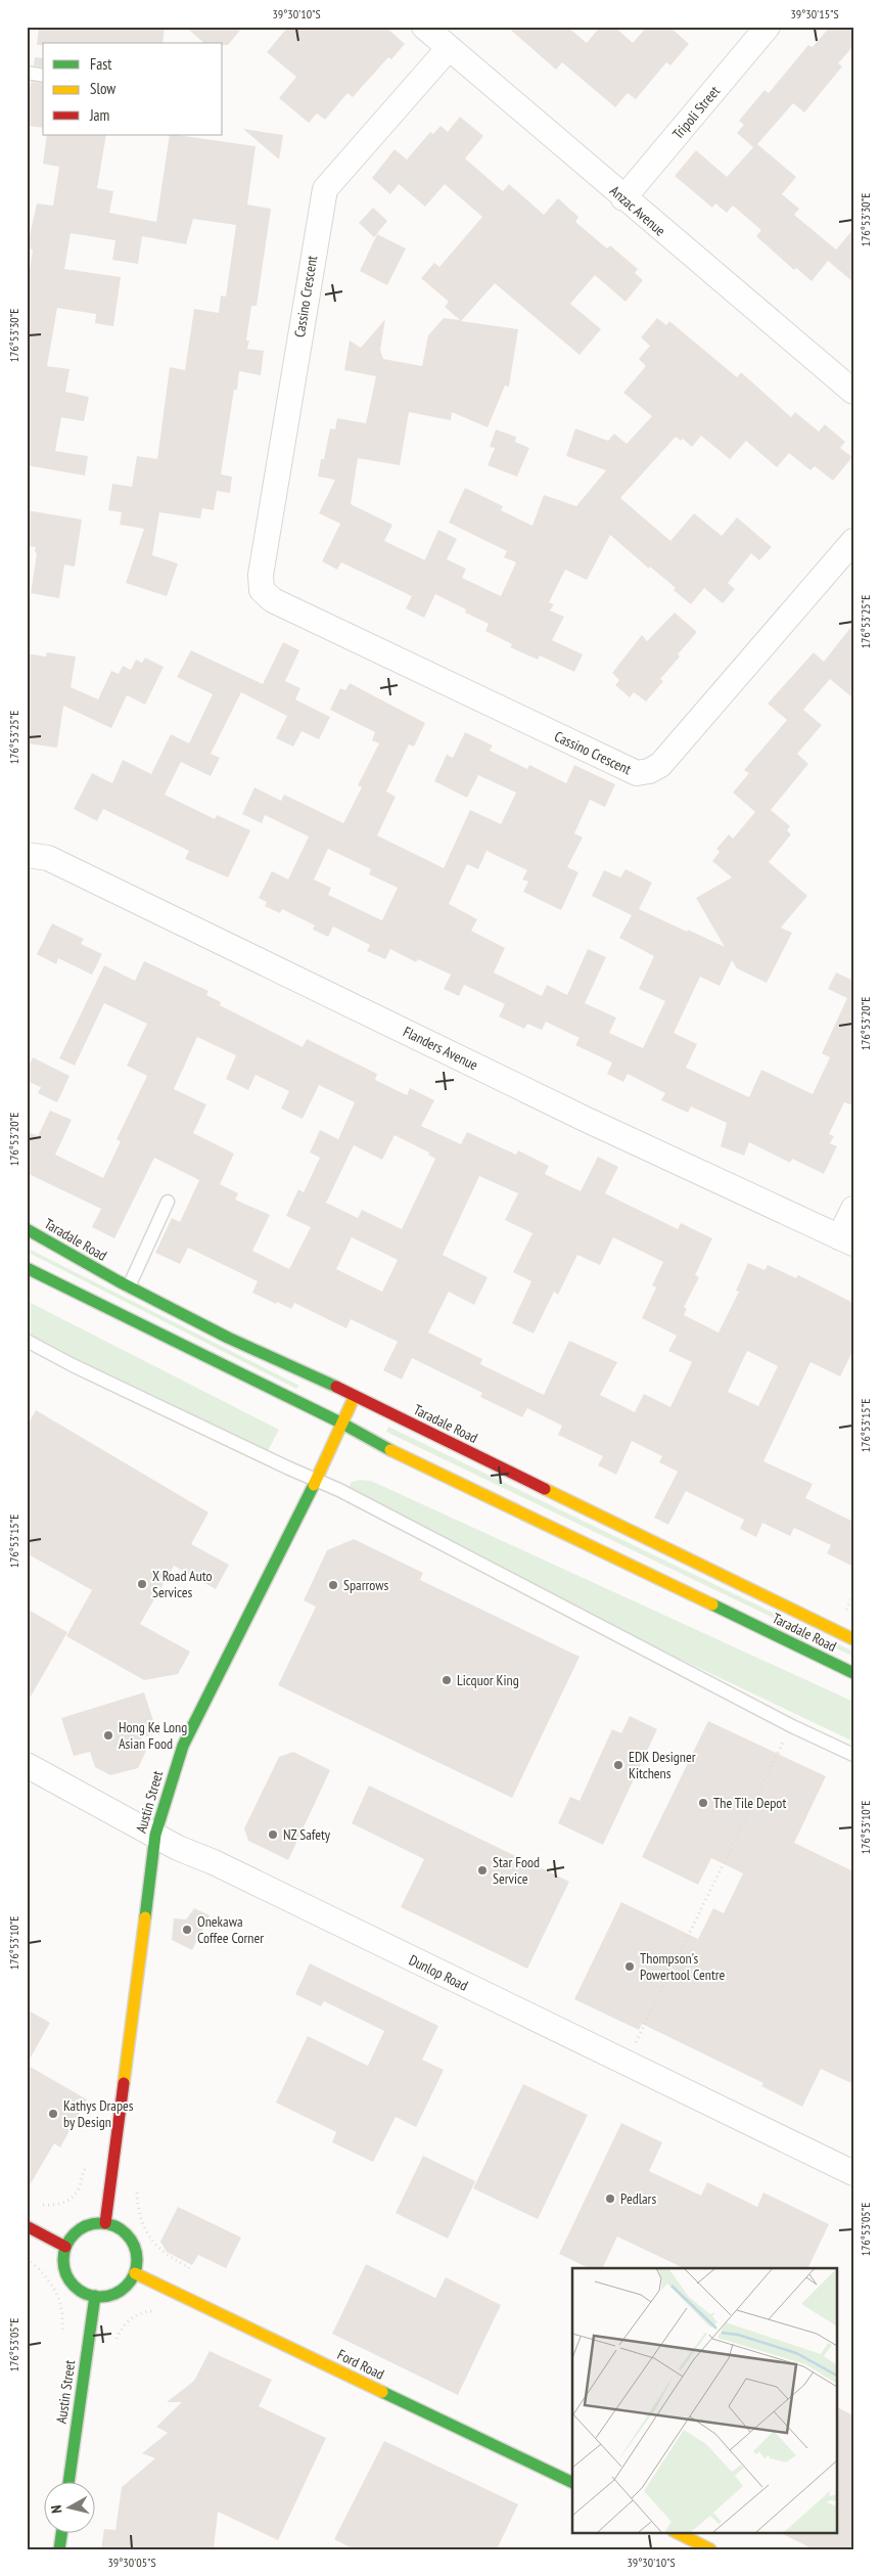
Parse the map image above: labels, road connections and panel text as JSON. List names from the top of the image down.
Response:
{
  "streets": {
    "main road": ["Taradale Road", "Austin Street", "Ford Road"],
    "street": [
      "Tripoli Street",
      "Anzac Avenue",
      "Cassino Crescent",
      "Flanders Avenue",
      "Dunlop Road"
    ]
  },
  "crossings": [
    ["Tripoli Street", "Anzac Avenue"],
    ["Anzac Avenue", "Cassino Crescent"],
    ["Taradale Road", "Austin Street"],
    ["Austin Street", "Dunlop Road"],
    ["Austin Street", "Ford Road"]
  ],
  "places": [
    "X Road Auto Services",
    "Sparrows",
    "Licquor King",
    "Hong Ke Long Asian Food",
    "EDK Designer Kitchens",
    "The Tile Depot",
    "NZ Safety",
    "Star Food Service",
    "Onekawa Coffee Corner",
    "Thompson's Powertool Centre",
    "Kathys Drapes by Design",
    "Pedlars"
  ],
  "legend": ["Fast", "Slow", "Jam"],
  "north": "left",
  "coordinates": [
    "39°30'10\"S",
    "39°30'15\"S",
    "176°53'30\"E",
    "176°53'25\"E",
    "176°53'20\"E",
    "176°53'15\"E",
    "176°53'10\"E",
    "176°53'05\"E",
    "39°30'05\"S"
  ]
}
